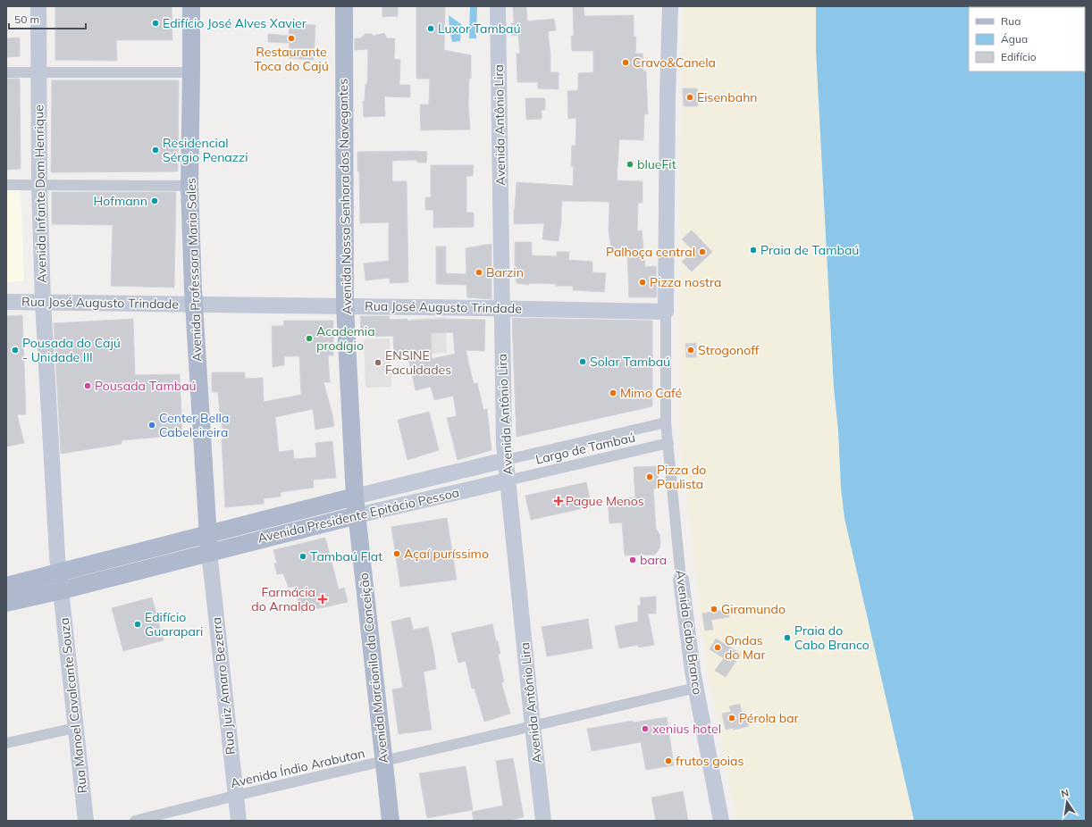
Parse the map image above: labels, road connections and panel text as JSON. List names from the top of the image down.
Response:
{
  "streets": {
    "main road": [
      "Avenida Antônio Lira",
      "Avenida Infante Dom Henrique",
      "Avenida Nossa Senhora dos Navegantes",
      "Avenida Professora Maria Sales",
      "Rua José Augusto Trindade",
      "Avenida Presidente Epitácio Pessoa",
      "Avenida Cabo Branco",
      "Avenida Marcionila da Conceição",
      "Rua Juiz Amaro Bezerra",
      "Rua Manoel Cavalcante Souza"
    ],
    "street": ["Largo de Tambaú", "Avenida Índio Arabutan"]
  },
  "crossings": [
    ["Avenida Antônio Lira", "Rua José Augusto Trindade"],
    ["Avenida Antônio Lira", "Largo de Tambaú"],
    ["Avenida Antônio Lira", "Avenida Presidente Epitácio Pessoa"],
    ["Avenida Antônio Lira", "Avenida Índio Arabutan"],
    ["Avenida Infante Dom Henrique", "Rua José Augusto Trindade"],
    ["Avenida Infante Dom Henrique", "Avenida Presidente Epitácio Pessoa"],
    ["Avenida Infante Dom Henrique", "Rua Manoel Cavalcante Souza"],
    ["Avenida Nossa Senhora dos Navegantes", "Rua José Augusto Trindade"],
    ["Avenida Nossa Senhora dos Navegantes", "Avenida Presidente Epitácio Pessoa"],
    ["Avenida Nossa Senhora dos Navegantes", "Avenida Marcionila da Conceição"],
    ["Avenida Professora Maria Sales", "Rua José Augusto Trindade"],
    ["Avenida Professora Maria Sales", "Avenida Presidente Epitácio Pessoa"],
    ["Rua José Augusto Trindade", "Avenida Cabo Branco"],
    ["Largo de Tambaú", "Avenida Presidente Epitácio Pessoa"],
    ["Largo de Tambaú", "Avenida Cabo Branco"],
    ["Avenida Presidente Epitácio Pessoa", "Avenida Marcionila da Conceição"],
    ["Avenida Presidente Epitácio Pessoa", "Rua Juiz Amaro Bezerra"],
    ["Avenida Presidente Epitácio Pessoa", "Rua Manoel Cavalcante Souza"],
    ["Avenida Cabo Branco", "Avenida Índio Arabutan"],
    ["Avenida Marcionila da Conceição", "Avenida Índio Arabutan"],
    ["Rua Juiz Amaro Bezerra", "Avenida Índio Arabutan"]
  ],
  "places": {
    "other": [
      "Edifício José Alves Xavier",
      "Luxor Tambaú",
      "Restaurante Toca do Cajú",
      "Cravo&Canela",
      "Eisenbahn",
      "Residencial Sérgio Penazzi",
      "blueFit",
      "Hofmann",
      "Praia de Tambaú",
      "Palhoça central",
      "Barzin",
      "Pizza nostra",
      "Academia prodígio",
      "Pousada do Cajú - Unidade III",
      "Strogonoff",
      "Solar Tambaú",
      "ENSINE Faculdades",
      "Pousada Tambaú",
      "Mimo Café",
      "Center Bella Cabeleireira",
      "Pizza do Paulista",
      "Açaí puríssimo",
      "Tambaú Flat",
      "bara",
      "Giramundo",
      "Edifício Guarapari",
      "Praia do Cabo Branco",
      "Ondas do Mar",
      "Pérola bar",
      "xenius hotel",
      "frutos goias"
    ],
    "health": ["Pague Menos", "Farmácia do Arnaldo"]
  },
  "legend": ["Rua", "Água", "Edifício"],
  "scale_bar": "50 m",
  "north": "top"
}
